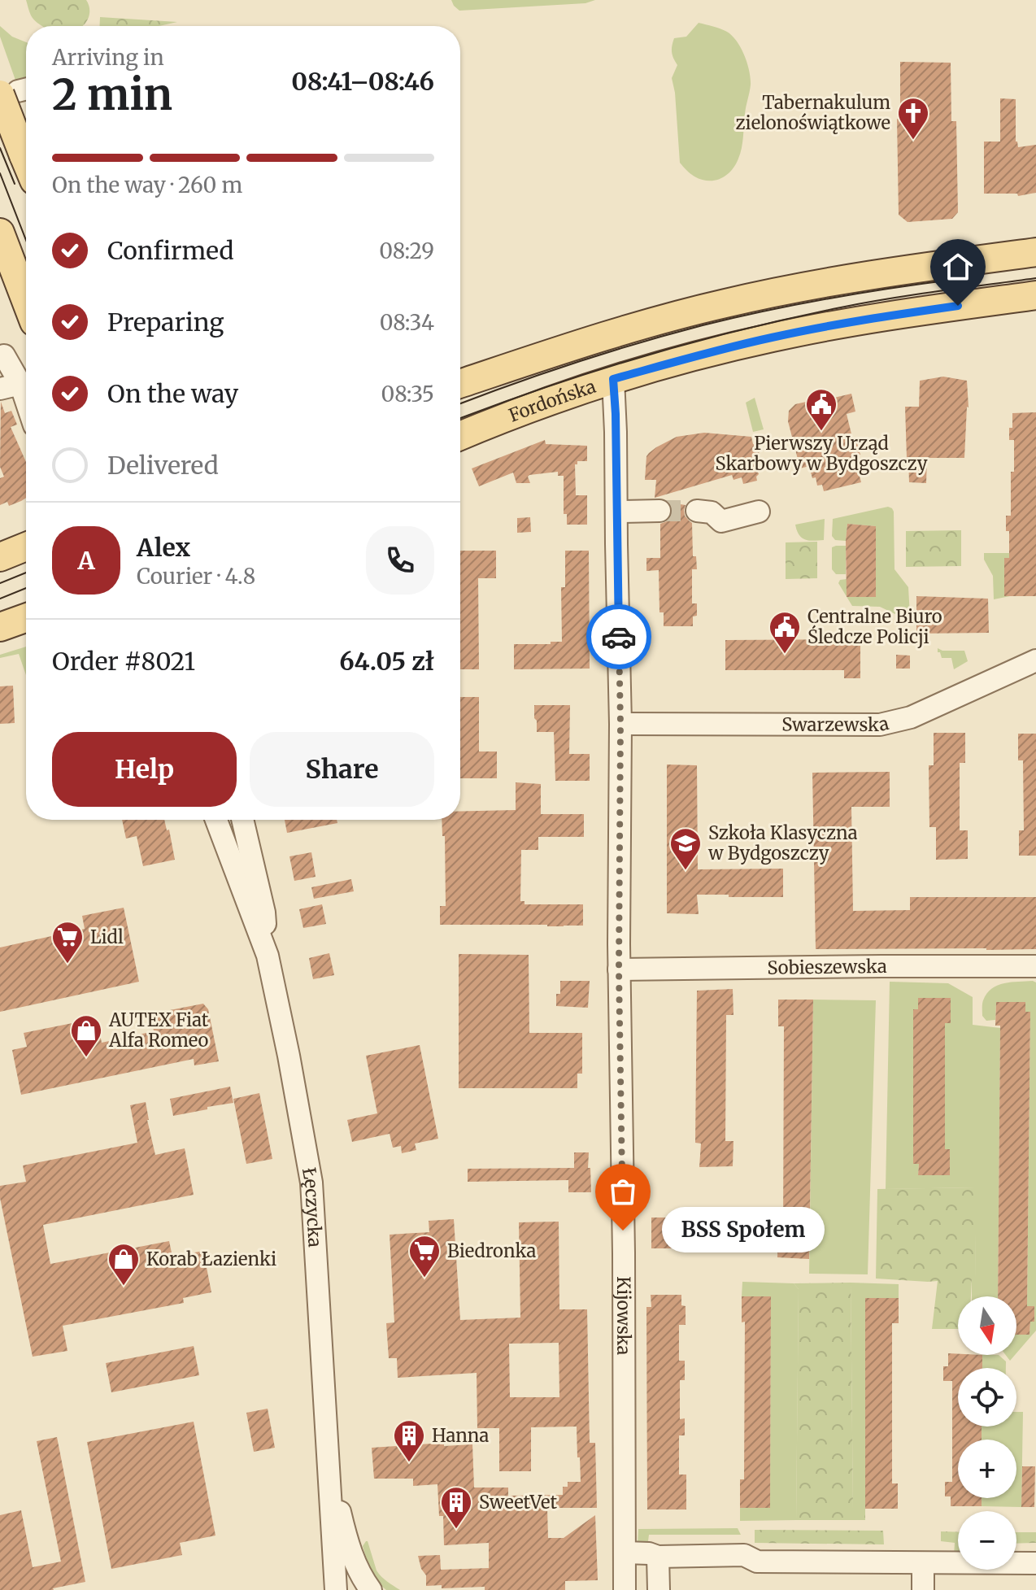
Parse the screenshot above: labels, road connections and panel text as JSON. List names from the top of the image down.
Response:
{
  "streets": {
    "main road": ["Fordońska"],
    "street": [
      "Swarzewska",
      "Sobieszewska",
      "Łęczycka",
      "Kijowska"
    ]
  },
  "crossings": [
    ["Fordońska", "Kijowska"],
    ["Swarzewska", "Kijowska"],
    ["Sobieszewska", "Kijowska"]
  ],
  "places": {
    "church": ["Tabernakulum zielonoświątkowe"],
    "public building": ["Pierwszy Urząd Skarbowy w Bydgoszczy", "Centralne Biuro Śledcze Policji"],
    "school or university": ["Szkoła Klasyczna w Bydgoszczy"],
    "supermarket": ["Lidl", "Biedronka"],
    "shop": ["AUTEX Fiat Alfa Romeo", "Korab Łazienki"],
    "other": ["BSS Społem"],
    "building": ["Hanna", "SweetVet"]
  },
  "north": "bottom",
  "page": {
    "heading": ["2 min", "Arriving in", "08:41–08:46"],
    "panel": [
      "Alex",
      "Courier · 4.8",
      "Order #8021",
      "64.05 zł"
    ],
    "bar": "On the way · 260 m",
    "list": [
      ["Confirmed", "08:29"],
      ["Preparing", "08:34"],
      ["On the way", "08:35"],
      "Delivered"
    ],
    "round": "A",
    "buttons": ["Help", "Share"],
    "bubble": "BSS Społem",
    "map_buttons": ["+", "−"]
  }
}
